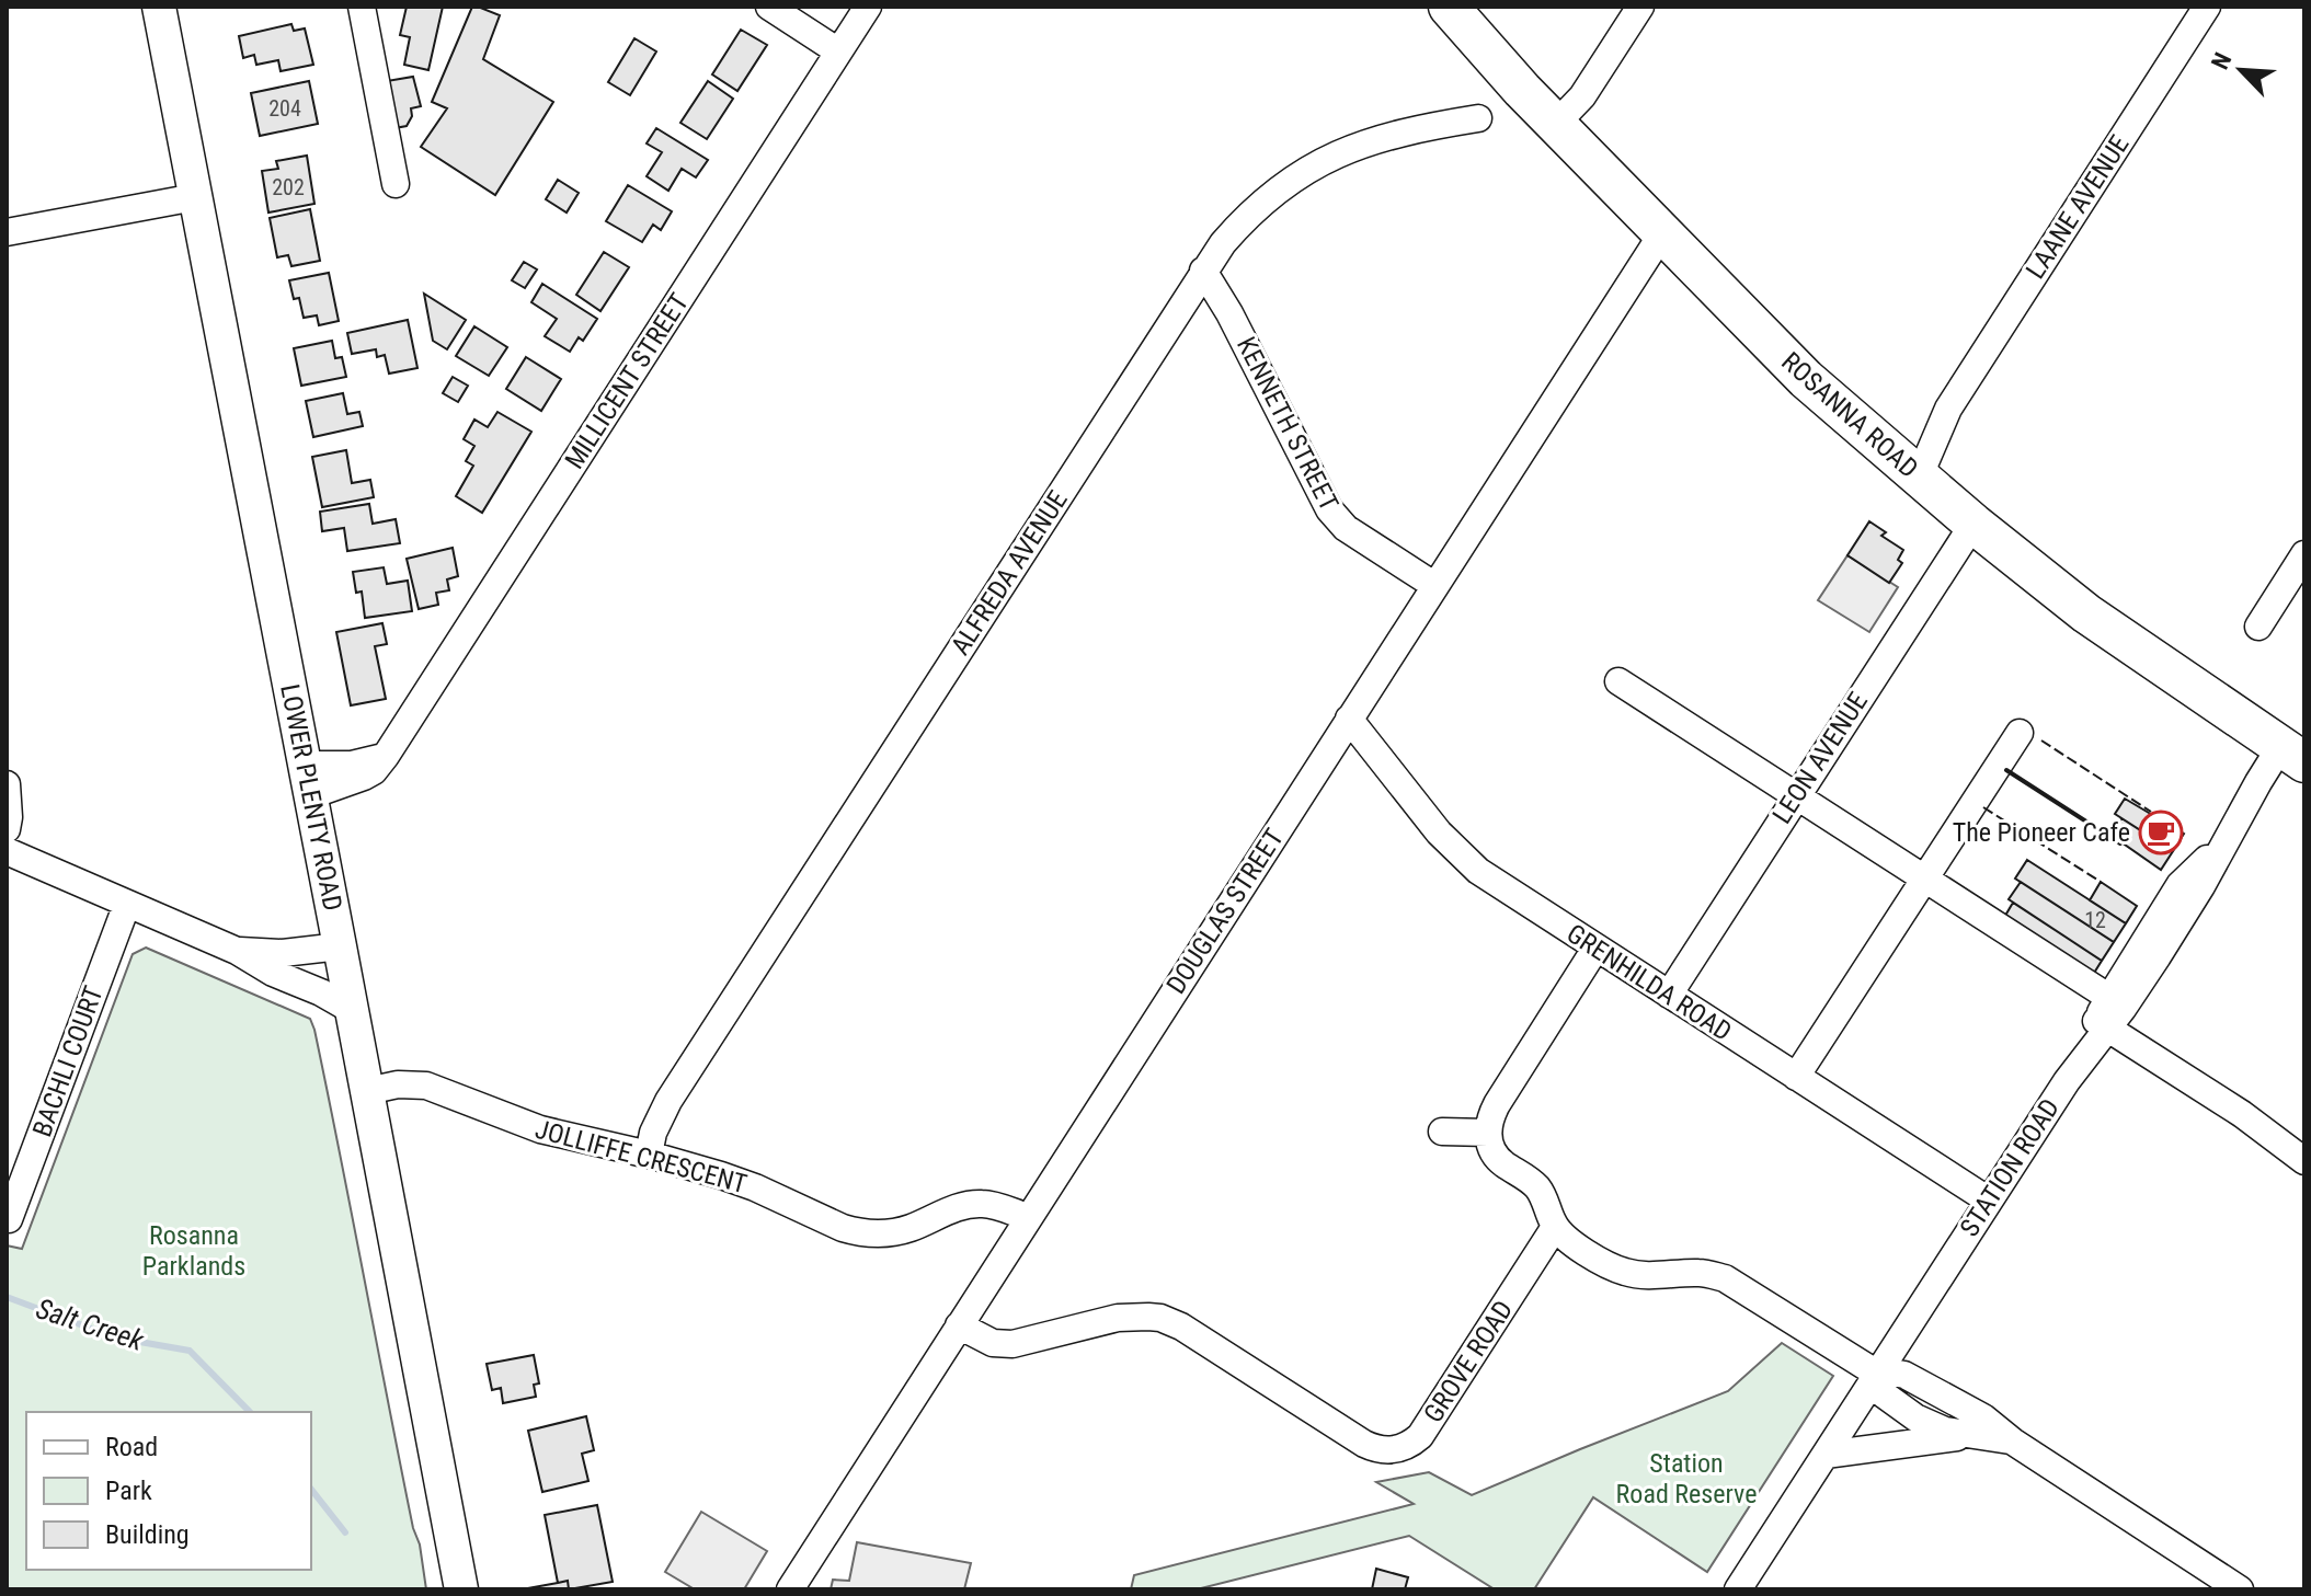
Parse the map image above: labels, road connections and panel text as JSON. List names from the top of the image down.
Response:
{
  "streets": {
    "highway": ["ROSANNA ROAD"],
    "main road": ["LOWER PLENTY ROAD"],
    "street": [
      "LAANE AVENUE",
      "MILLICENT STREET",
      "KENNETH STREET",
      "ALFREDA AVENUE",
      "LEON AVENUE",
      "DOUGLAS STREET",
      "GRENHILDA ROAD",
      "BACHLI COURT",
      "JOLLIFFE CRESCENT",
      "STATION ROAD",
      "GROVE ROAD"
    ]
  },
  "crossings": [
    ["LAANE AVENUE", "ROSANNA ROAD"],
    ["MILLICENT STREET", "LOWER PLENTY ROAD"],
    ["ROSANNA ROAD", "LEON AVENUE"],
    ["ROSANNA ROAD", "DOUGLAS STREET"],
    ["ROSANNA ROAD", "STATION ROAD"],
    ["KENNETH STREET", "ALFREDA AVENUE"],
    ["KENNETH STREET", "DOUGLAS STREET"],
    ["ALFREDA AVENUE", "JOLLIFFE CRESCENT"],
    ["LEON AVENUE", "GRENHILDA ROAD"],
    ["LOWER PLENTY ROAD", "JOLLIFFE CRESCENT"],
    ["DOUGLAS STREET", "GRENHILDA ROAD"],
    ["DOUGLAS STREET", "JOLLIFFE CRESCENT"],
    ["DOUGLAS STREET", "GROVE ROAD"],
    ["GRENHILDA ROAD", "STATION ROAD"]
  ],
  "water": ["Salt Creek"],
  "parks": ["Rosanna Parklands", "Station Road Reserve"],
  "places": {
    "cafe": ["The Pioneer Cafe"]
  },
  "house_numbers": ["204", "202", "12"],
  "legend": ["Road", "Park", "Building"],
  "north": "top left"
}
